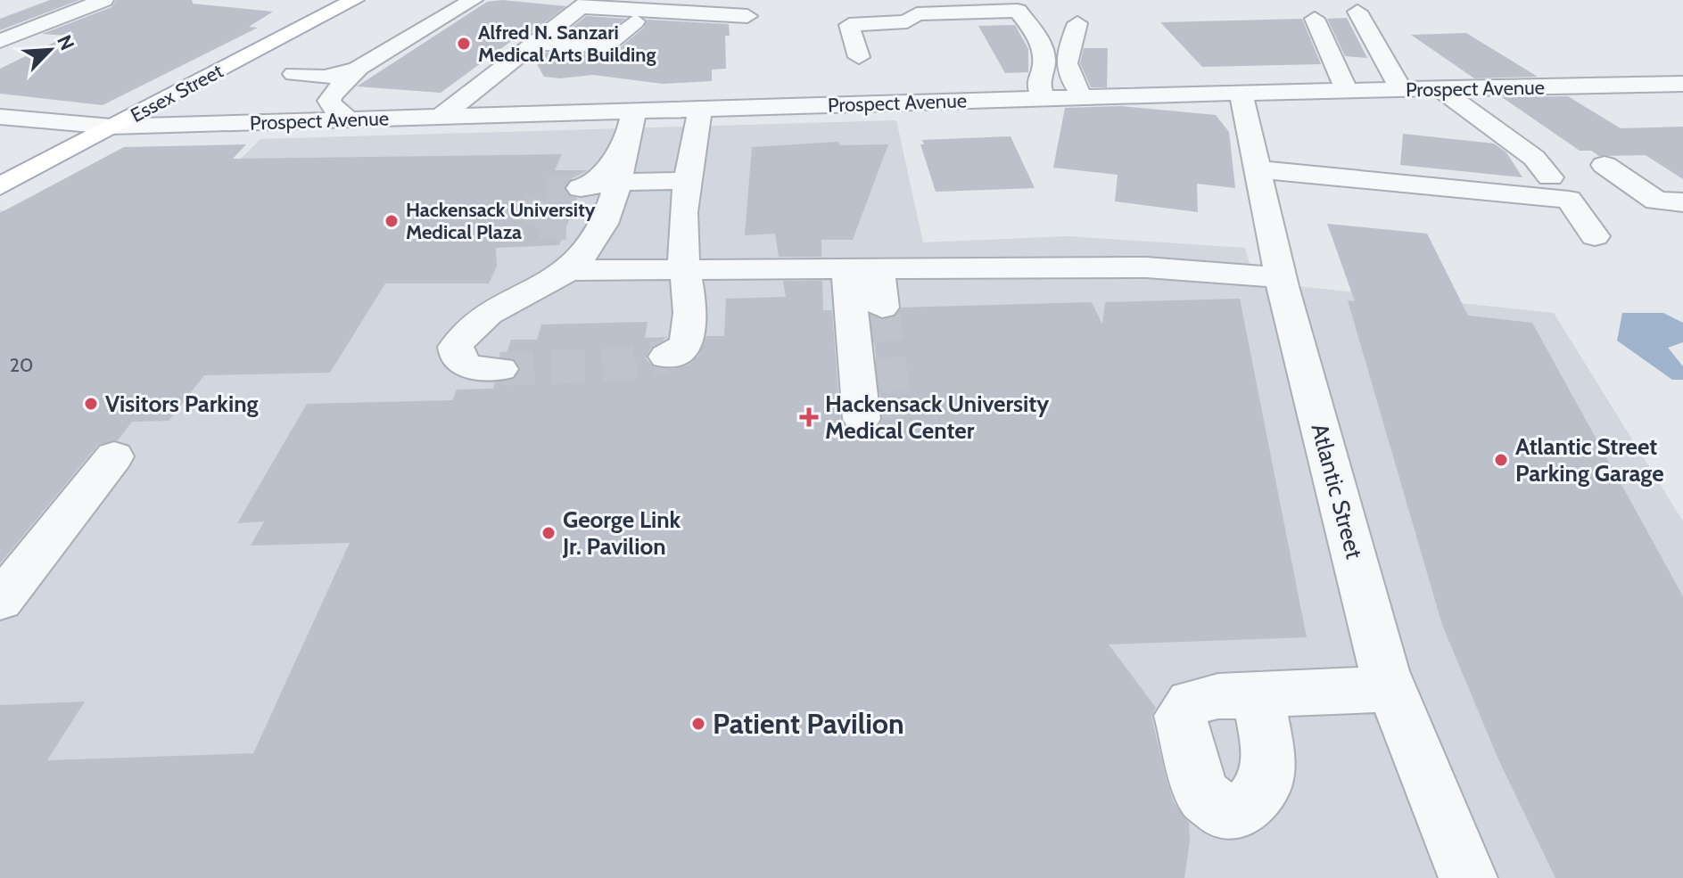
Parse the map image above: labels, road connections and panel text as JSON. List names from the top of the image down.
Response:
{
  "streets": {
    "main road": ["Essex Street"],
    "street": ["Prospect Avenue", "Atlantic Street"]
  },
  "crossings": [
    ["Prospect Avenue", "Essex Street"],
    ["Prospect Avenue", "Atlantic Street"]
  ],
  "places": {
    "other": [
      "Alfred N. Sanzari Medical Arts Building",
      "Hackensack University Medical Plaza",
      "Visitors Parking",
      "Atlantic Street Parking Garage",
      "George Link Jr. Pavilion",
      "Patient Pavilion"
    ],
    "health": ["Hackensack University Medical Center"]
  },
  "house_numbers": ["20"],
  "north": "top right"
}
